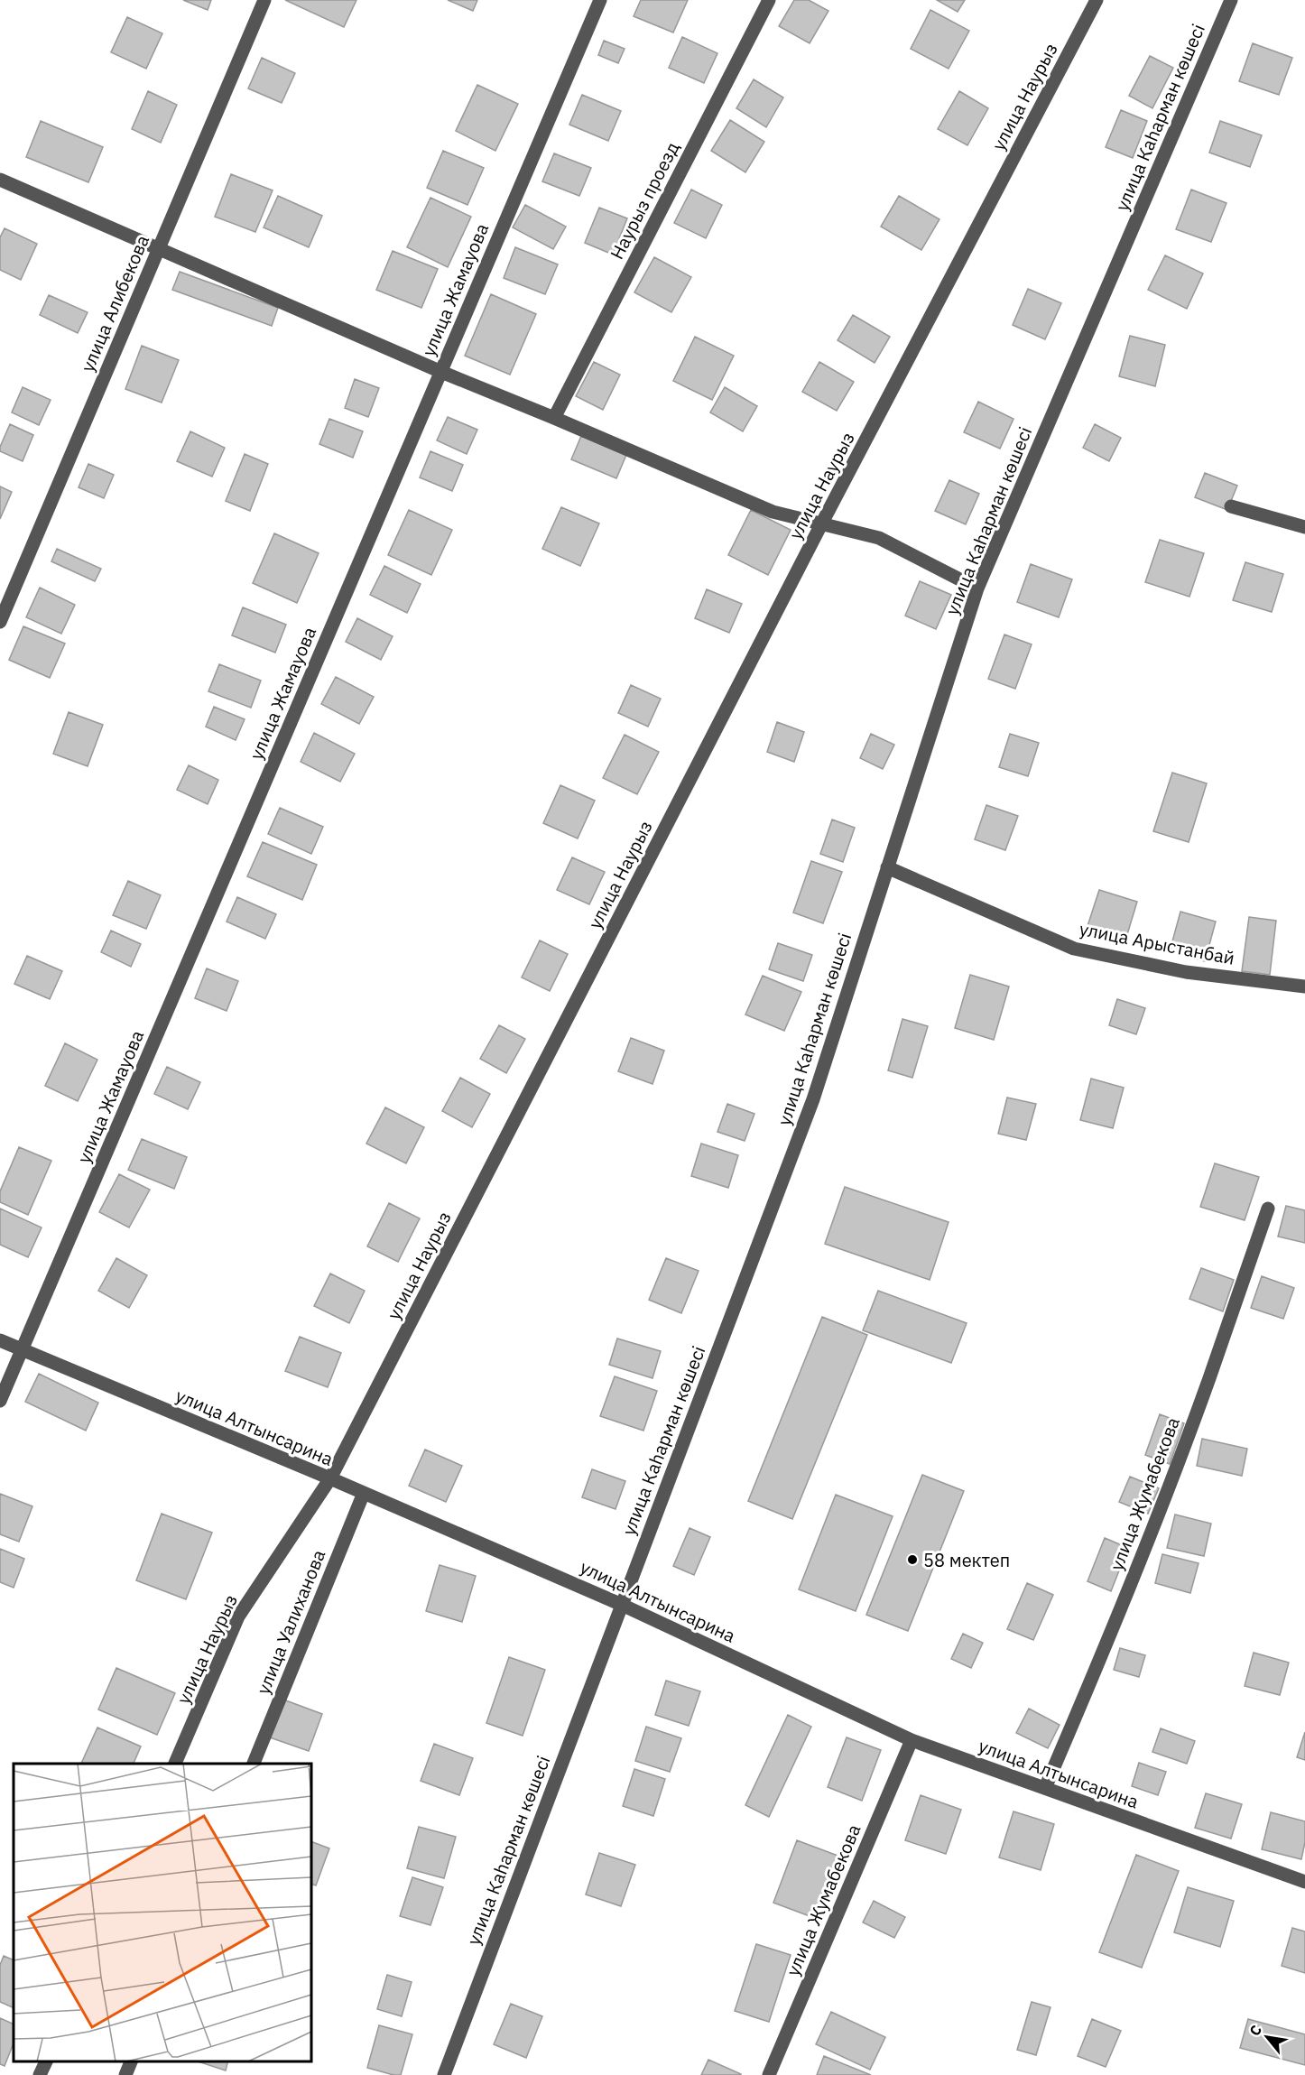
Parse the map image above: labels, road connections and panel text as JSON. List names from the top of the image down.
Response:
{
  "streets": {
    "street": [
      "улица Наурыз",
      "улица Каһарман көшесі",
      "Наурыз проезд",
      "улица Жамауова",
      "улица Алибекова",
      "улица Арыстанбай",
      "улица Алтынсарина",
      "улица Жумабекова",
      "улица Уалиханова"
    ]
  },
  "crossings": [
    ["улица Наурыз", "улица Алтынсарина"],
    ["улица Каһарман көшесі", "улица Арыстанбай"],
    ["улица Каһарман көшесі", "улица Алтынсарина"],
    ["улица Жамауова", "улица Алтынсарина"],
    ["улица Алтынсарина", "улица Жумабекова"],
    ["улица Алтынсарина", "улица Уалиханова"]
  ],
  "places": ["58 мектеп"],
  "north": "top left"
}
